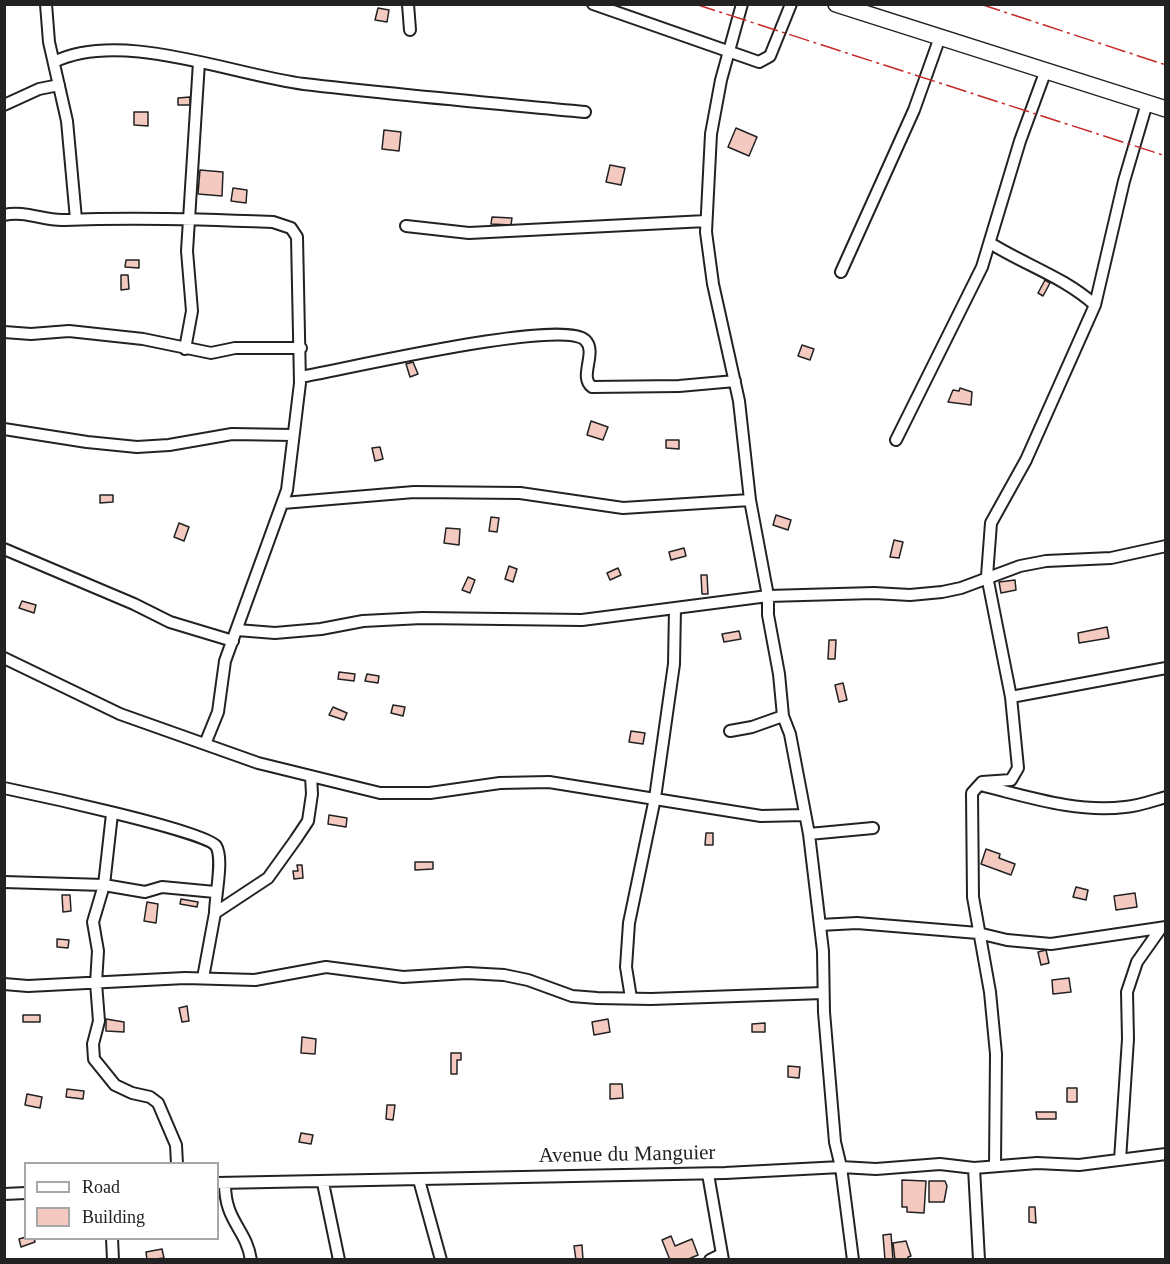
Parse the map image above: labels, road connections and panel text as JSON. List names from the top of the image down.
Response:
{
  "streets": {
    "street": ["Avenue du Manguier"]
  },
  "legend": ["Road", "Building"]
}
